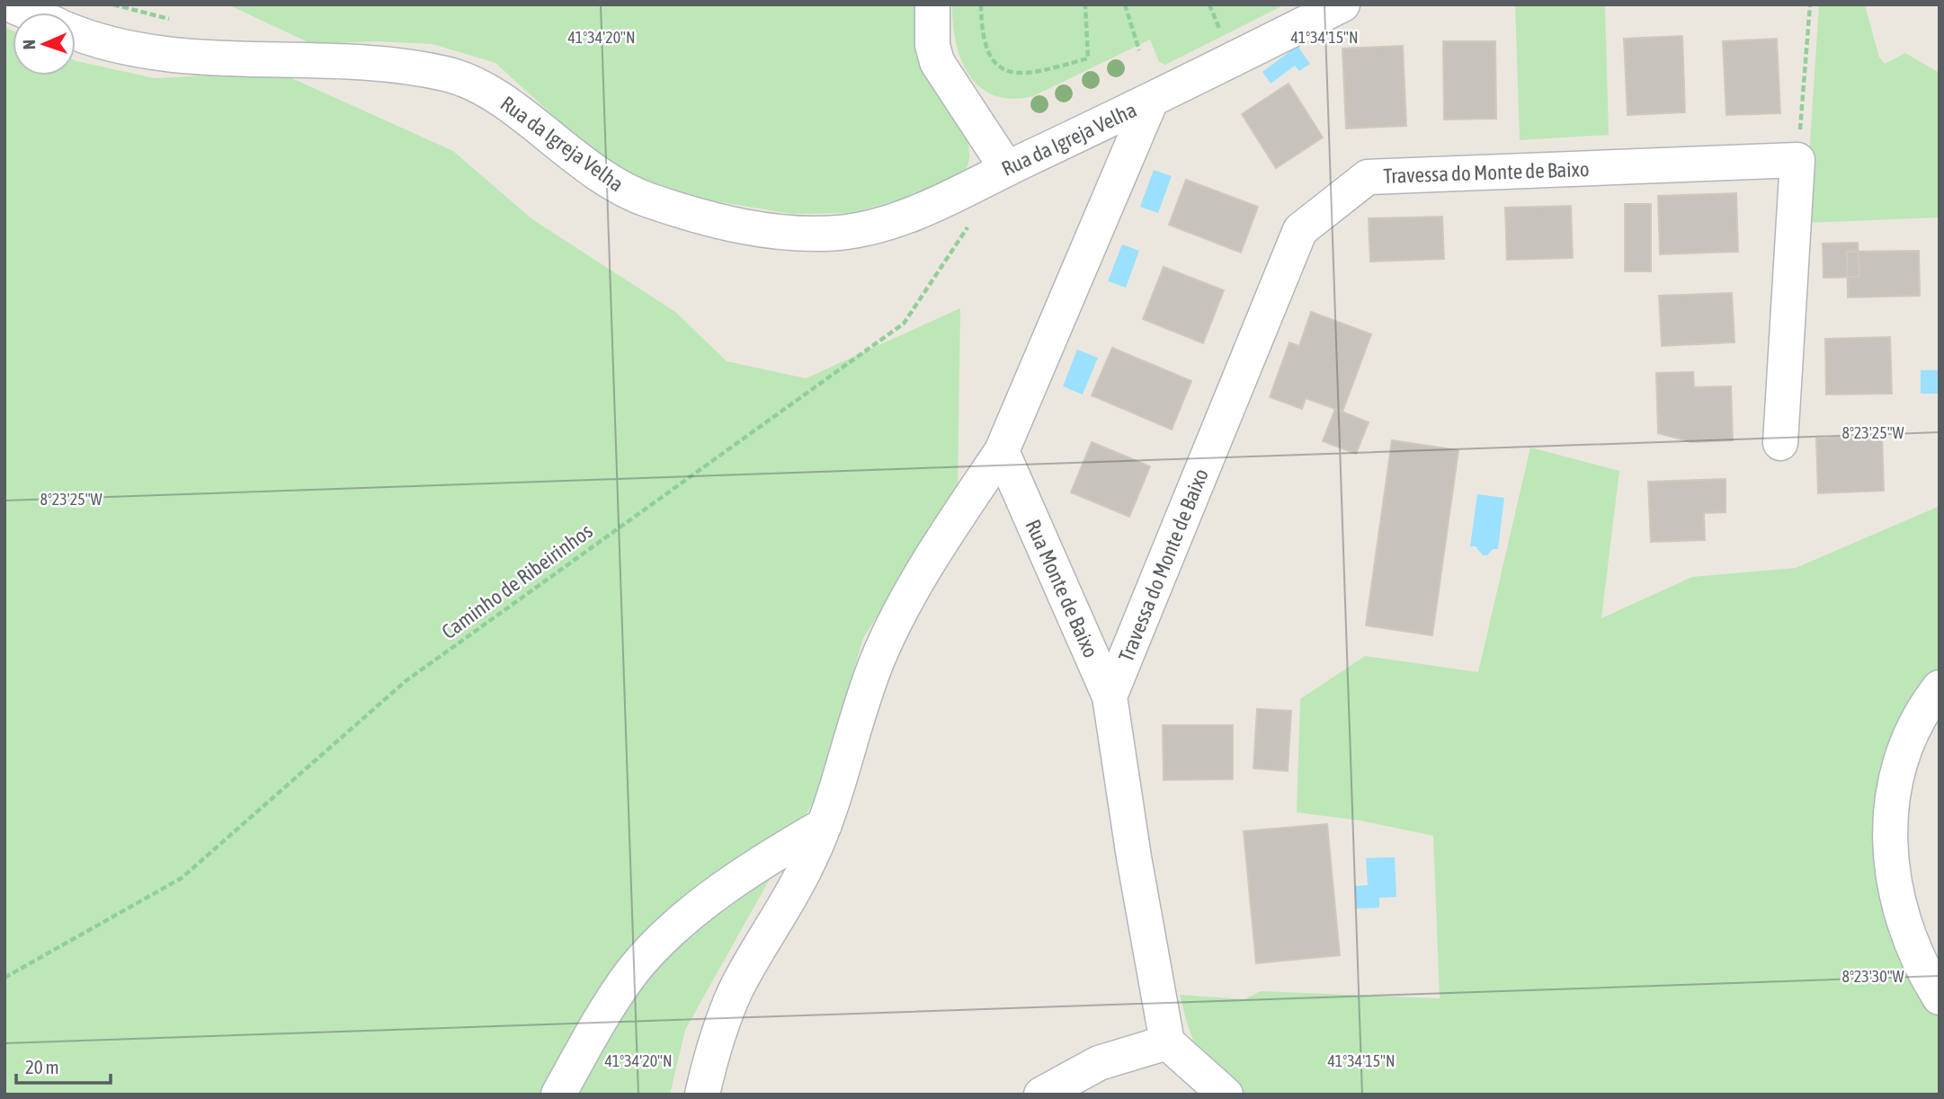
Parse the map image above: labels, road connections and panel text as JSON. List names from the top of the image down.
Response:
{
  "streets": {
    "street": ["Rua da Igreja Velha", "Travessa do Monte de Baixo", "Rua Monte de Baixo"],
    "path": ["Caminho de Ribeirinhos"]
  },
  "crossings": [
    ["Travessa do Monte de Baixo", "Rua Monte de Baixo"]
  ],
  "scale_bar": "20 m",
  "north": "left",
  "coordinates": [
    "41°34'20\"N",
    "41°34'15\"N",
    "8°23'25\"W",
    "8°23'30\"W"
  ]
}
